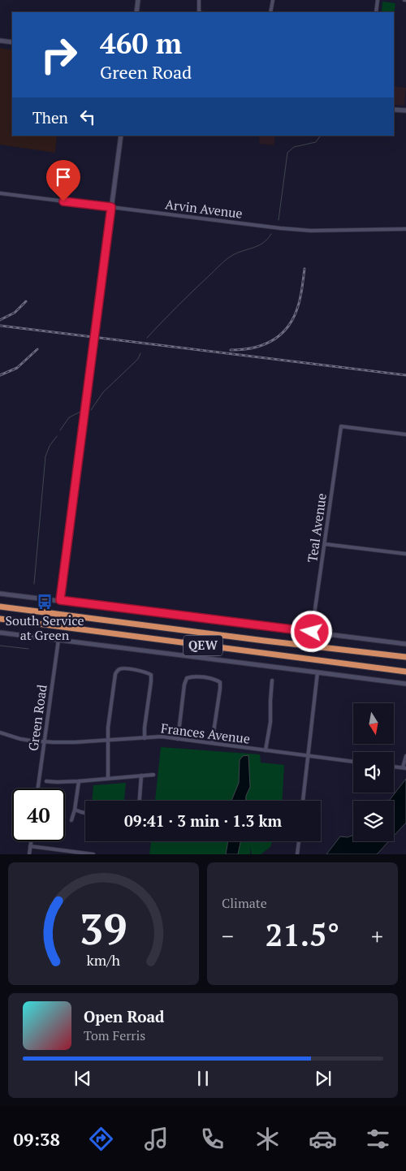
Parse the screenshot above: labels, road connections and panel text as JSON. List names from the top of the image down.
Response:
{
  "streets": {
    "highway": ["QEW"],
    "street": [
      "Arvin Avenue",
      "Teal Avenue",
      "Green Road",
      "Frances Avenue"
    ]
  },
  "crossings": [
    ["Green Road", "Frances Avenue"]
  ],
  "places": {
    "bus stop": ["South Service at Green"]
  },
  "north": "bottom",
  "page": {
    "turn": ["460 m", "Green Road"],
    "then": "Then",
    "limit": "40",
    "trip": "09:41 · 3 min · 1.3 km",
    "tile": "Climate",
    "heat": ["−", "21.5°", "+"],
    "song": ["Open Road", "Tom Ferris"],
    "tabs": "09:38",
    "gauge": ["39", "km/h"]
  }
}
